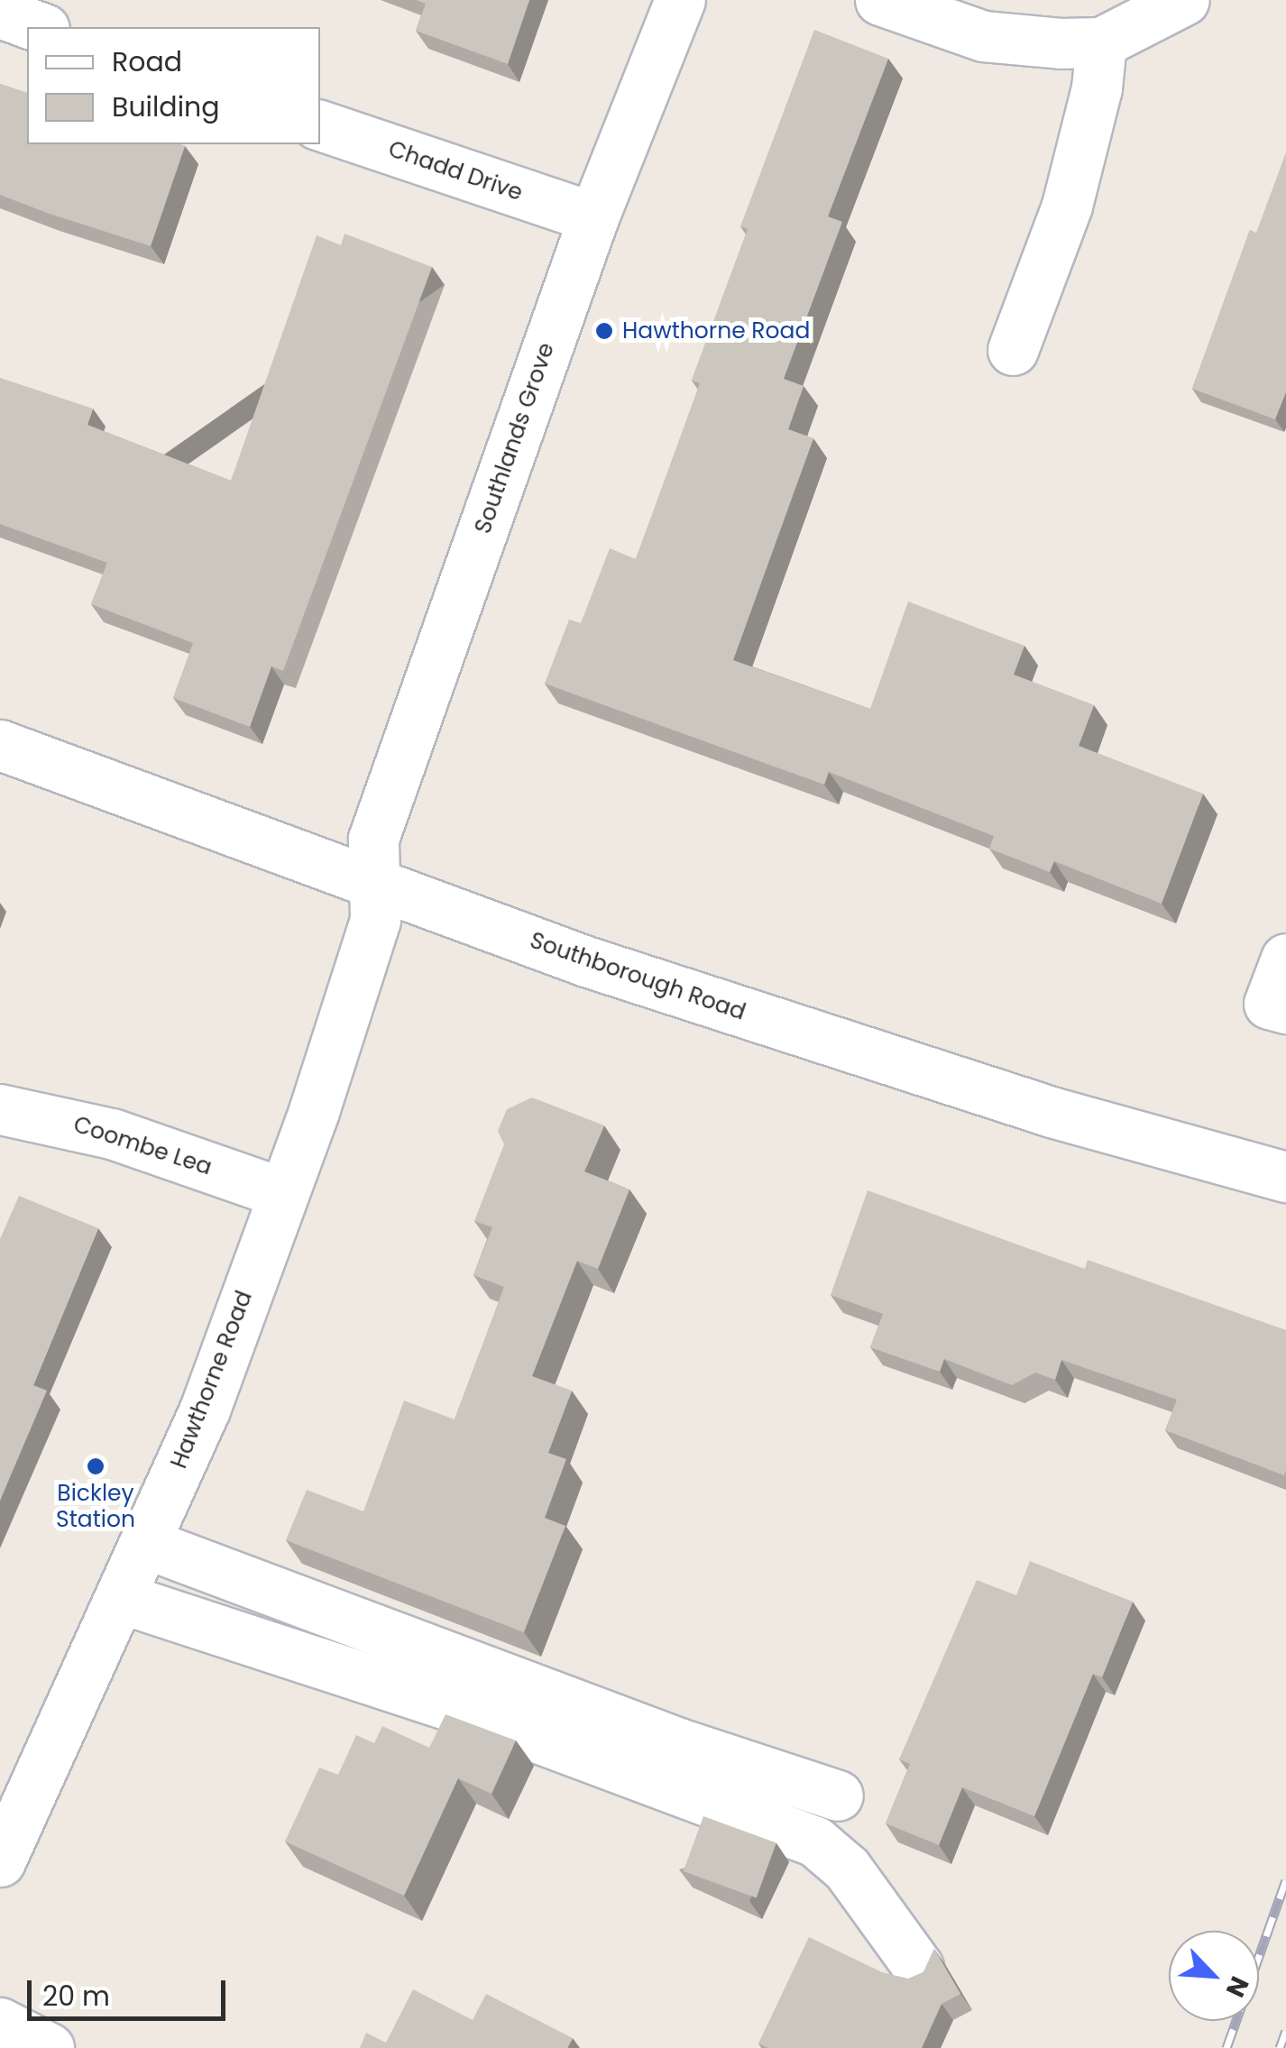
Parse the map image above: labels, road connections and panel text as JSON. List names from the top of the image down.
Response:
{
  "streets": {
    "street": [
      "Chadd Drive",
      "Southlands Grove",
      "Southborough Road",
      "Coombe Lea",
      "Hawthorne Road"
    ]
  },
  "crossings": [
    ["Chadd Drive", "Southlands Grove"],
    ["Southlands Grove", "Southborough Road"],
    ["Southlands Grove", "Hawthorne Road"],
    ["Southborough Road", "Hawthorne Road"],
    ["Coombe Lea", "Hawthorne Road"]
  ],
  "places": ["Hawthorne Road", "Bickley Station"],
  "legend": ["Road", "Building"],
  "scale_bar": "20 m",
  "north": "bottom right"
}
